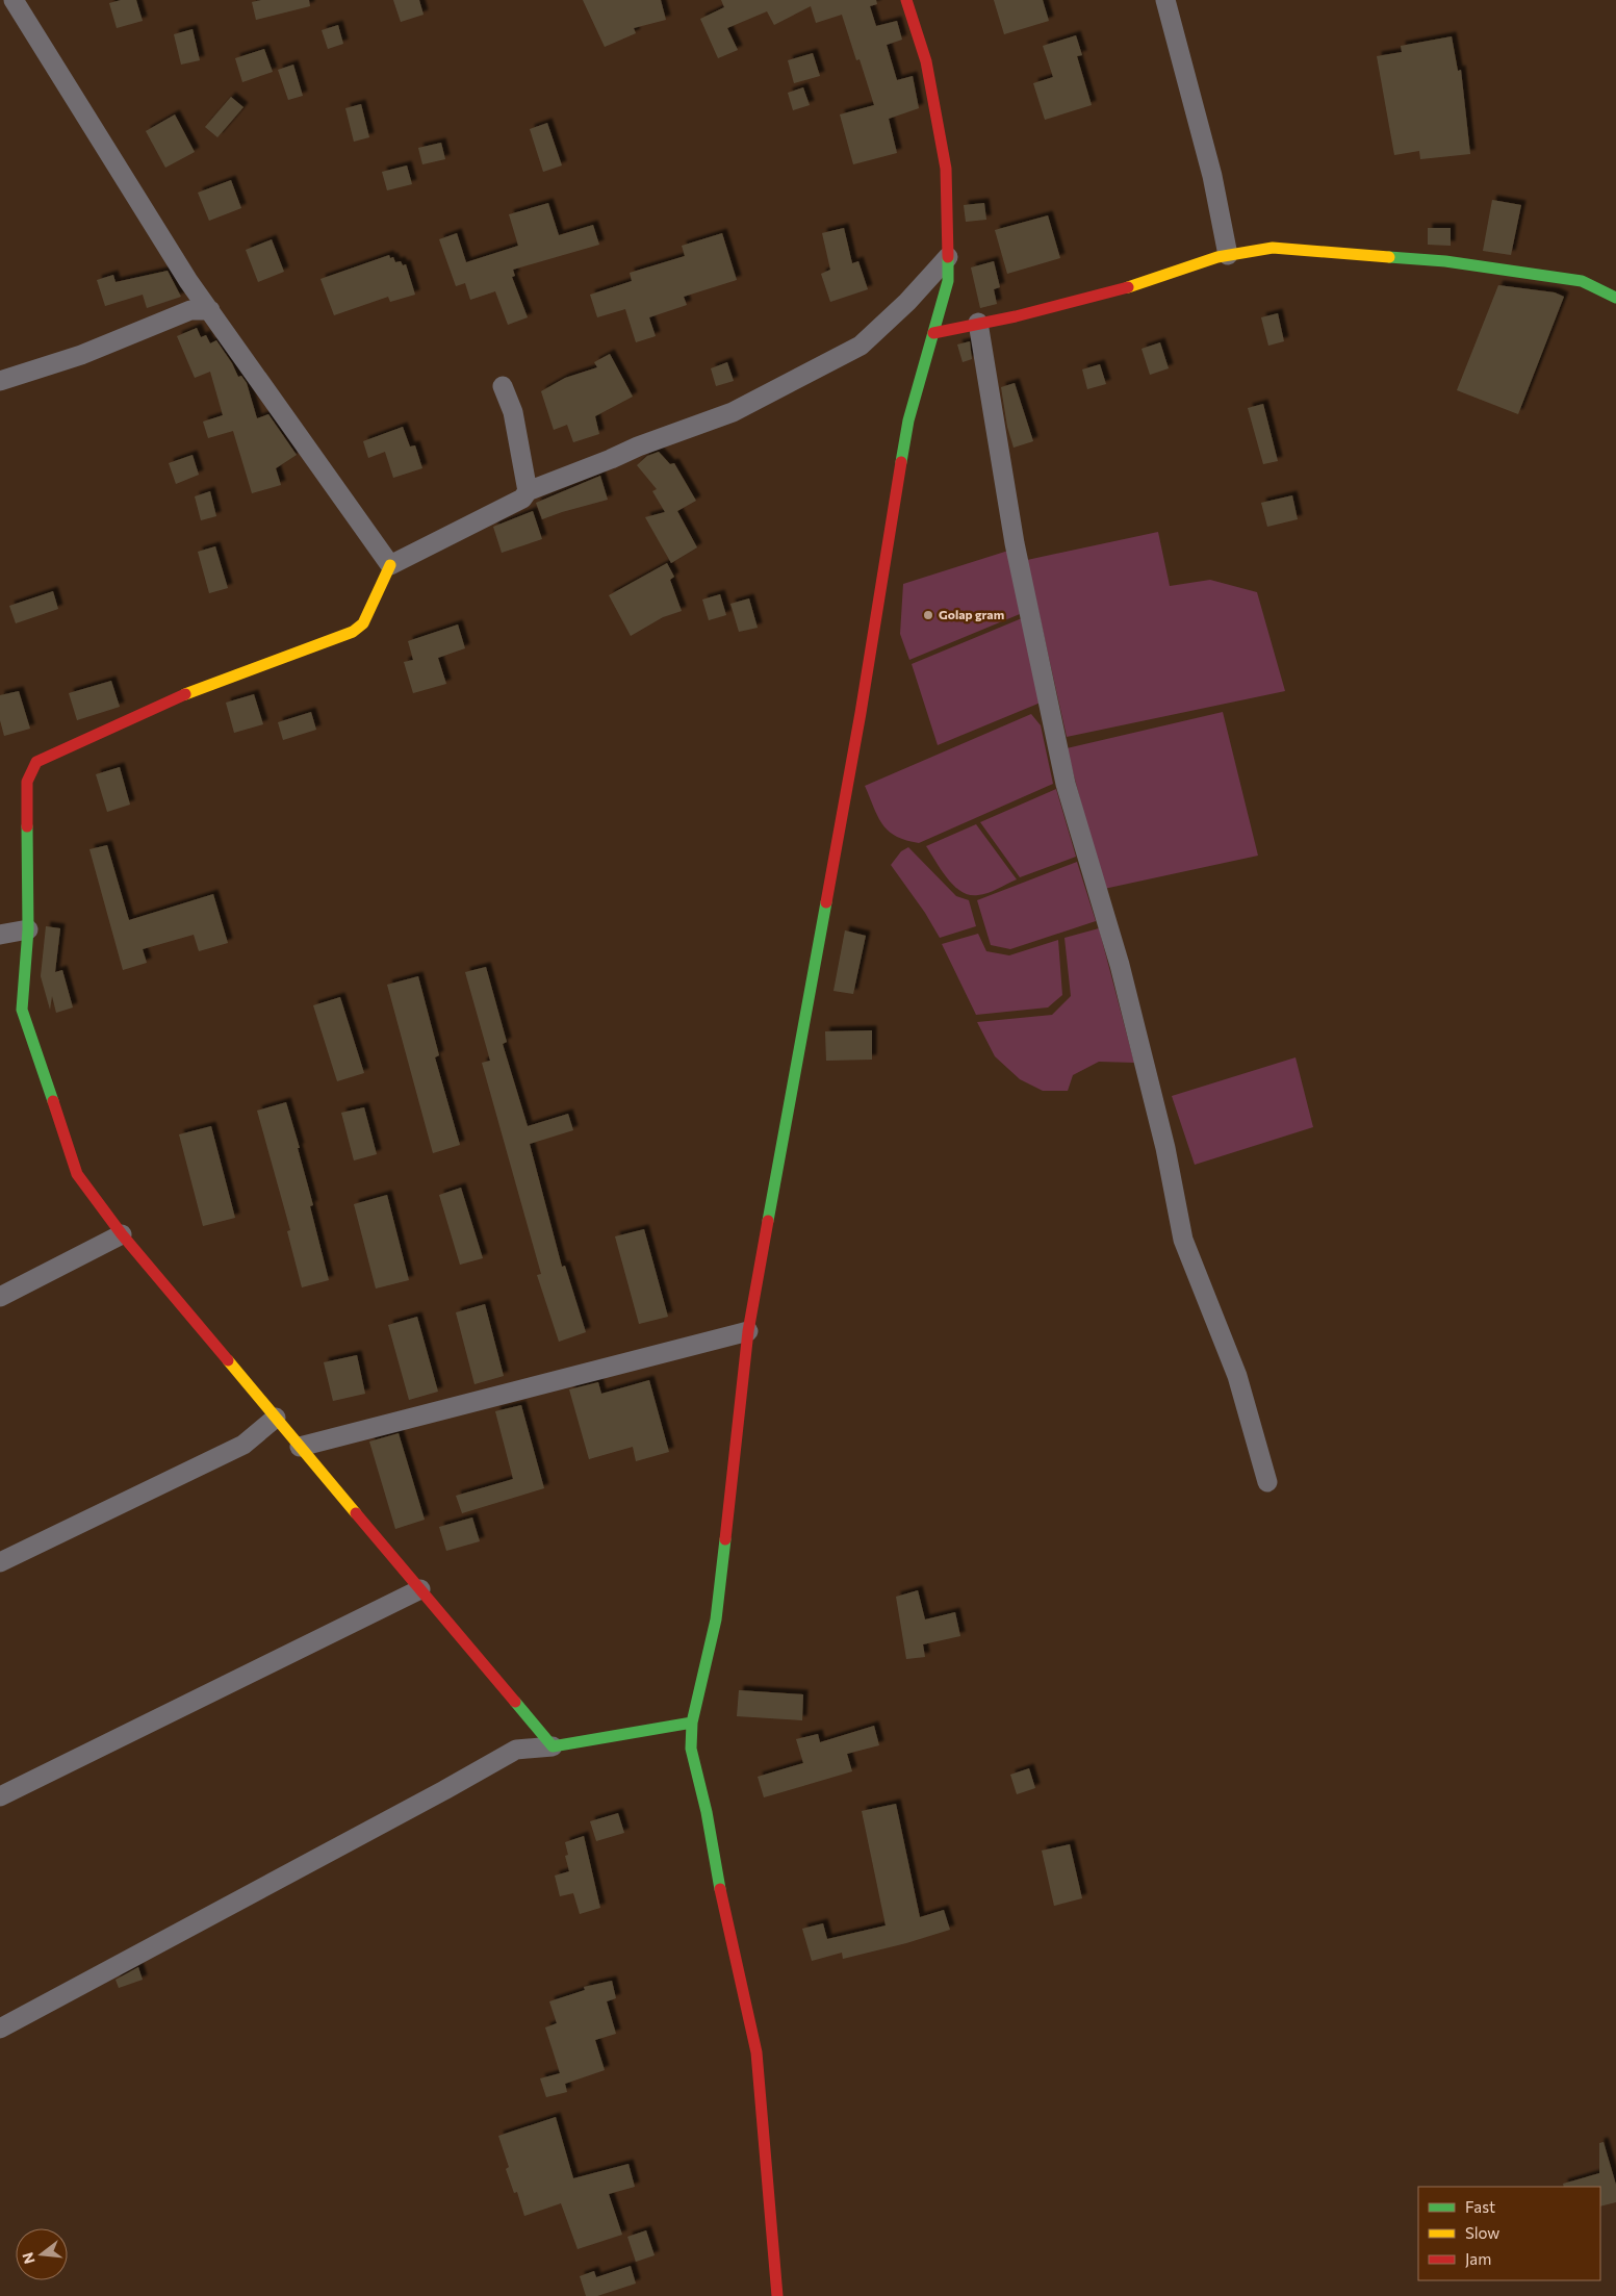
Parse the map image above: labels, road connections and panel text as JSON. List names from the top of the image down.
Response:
{
  "places": ["Golap gram"],
  "legend": ["Fast", "Slow", "Jam"],
  "north": "left"
}
